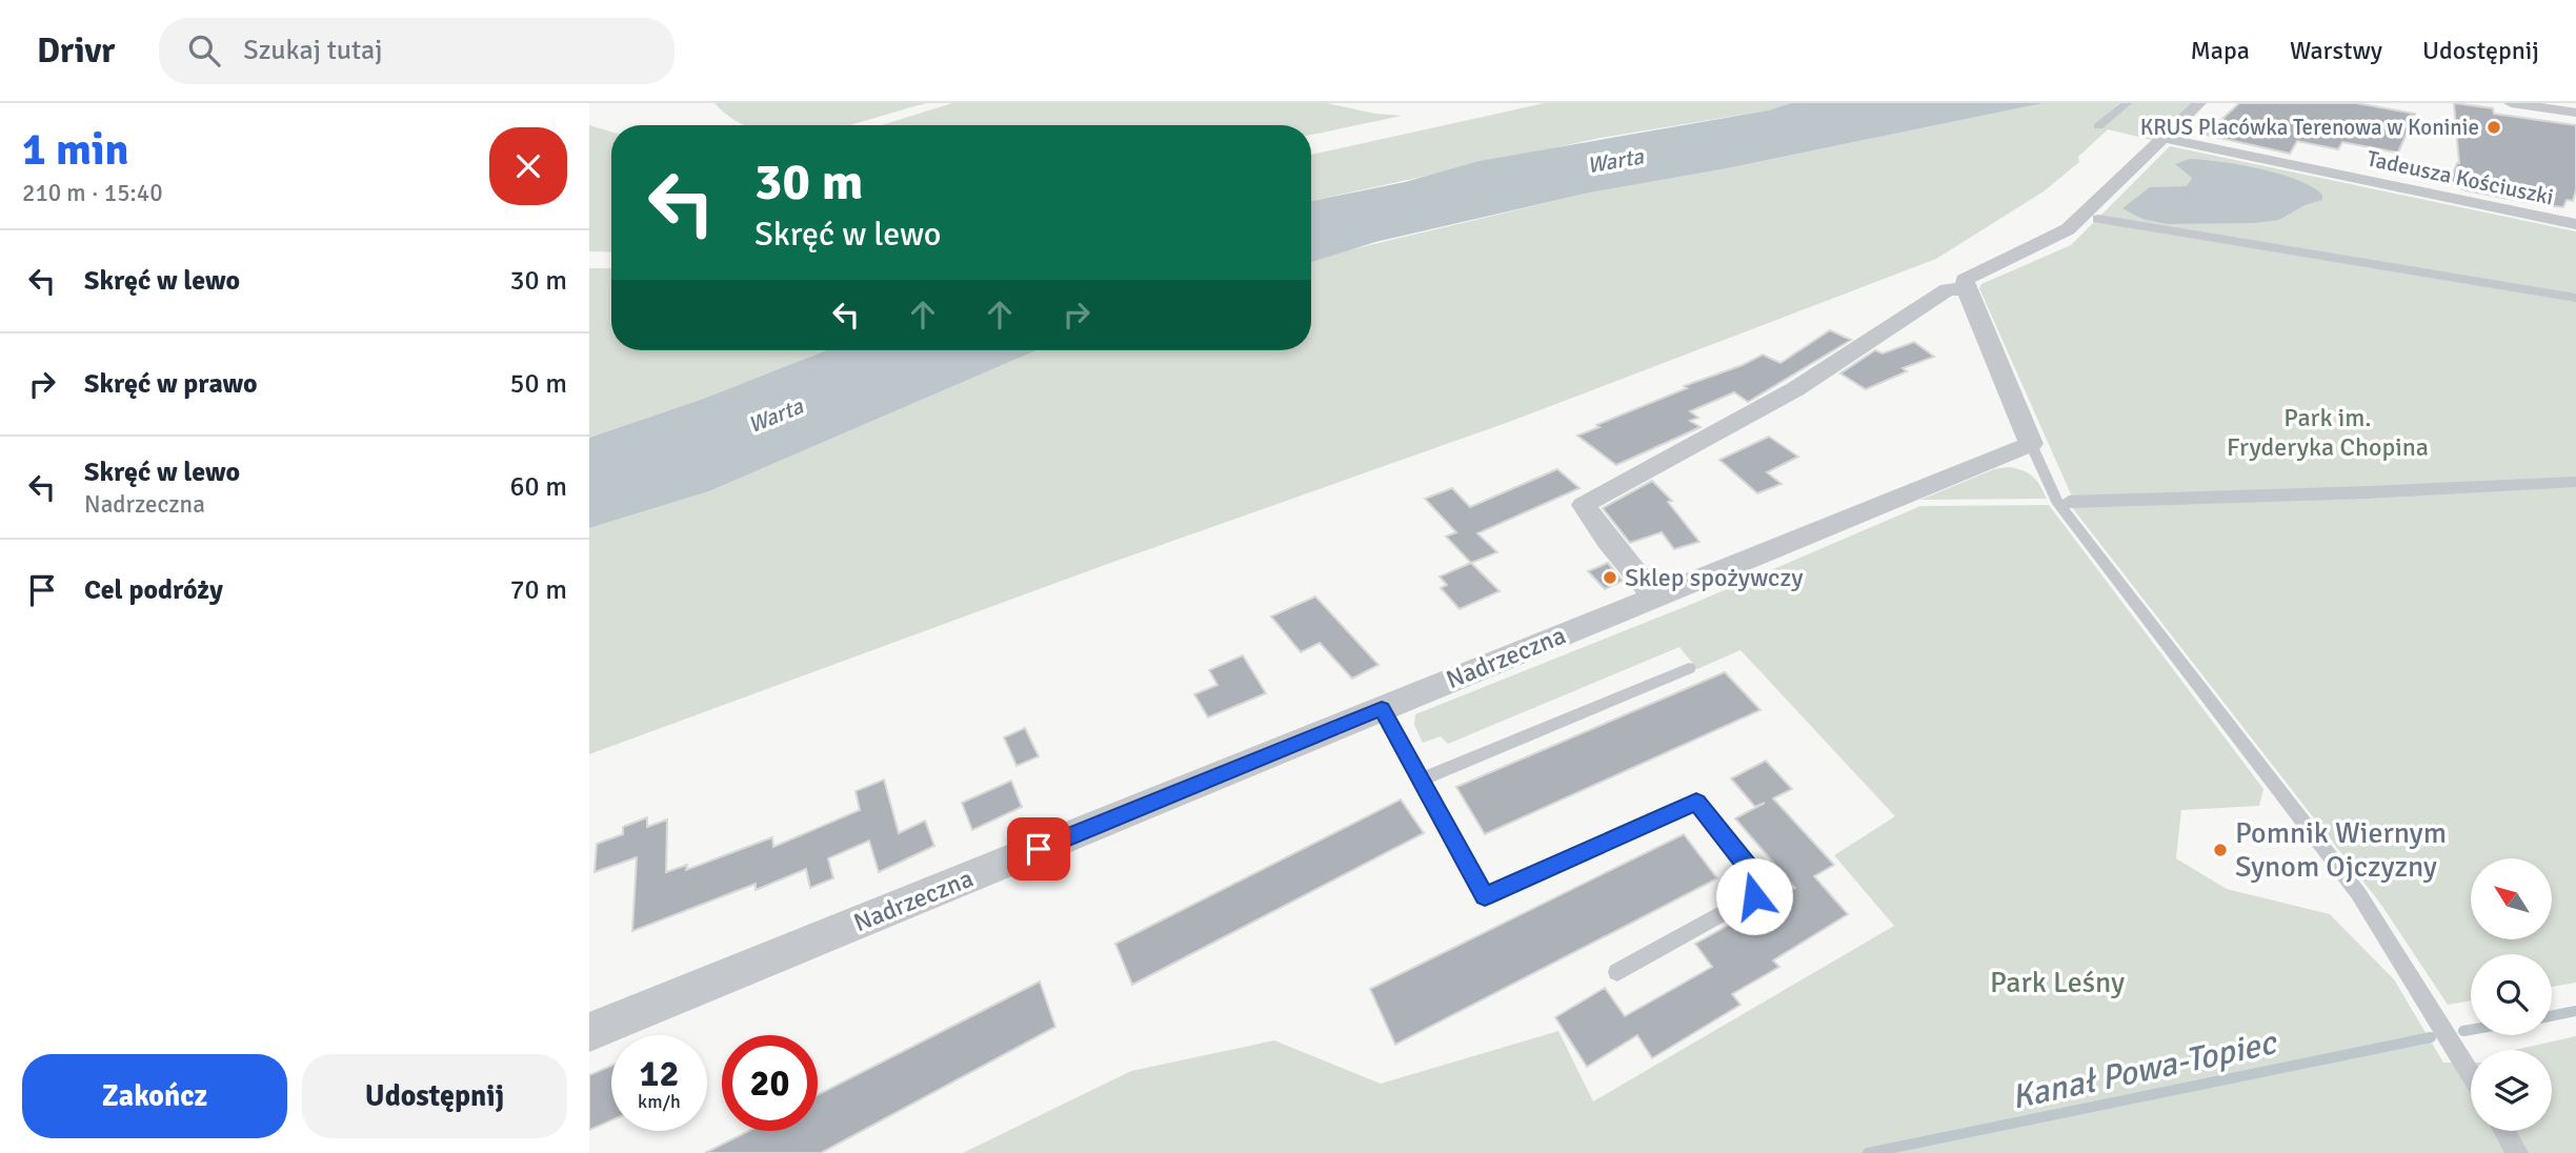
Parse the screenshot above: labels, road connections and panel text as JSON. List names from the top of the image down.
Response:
{
  "streets": {
    "street": ["Tadeusza Kościuszki", "Nadrzeczna"]
  },
  "water": ["Warta", "Kanał Powa-Topiec"],
  "parks": ["Park im. Fryderyka Chopina", "Park Leśny"],
  "places": ["KRUS Placówka Terenowa w Koninie", "Sklep spożywczy", "Pomnik Wiernym Synom Ojczyzny"],
  "north": "top left",
  "page": {
    "header": "Drivr",
    "search": "Szukaj tutaj",
    "nav": ["Mapa", "Warstwy", "Udostępnij"],
    "heading": ["1 min", "210 m · 15:40"],
    "turn": ["30 m", "Skręć w lewo"],
    "list": [
      {
        "name": "Skręć w lewo",
        "value": "30 m"
      },
      {
        "name": "Skręć w prawo",
        "value": "50 m"
      },
      {
        "name": "Skręć w lewo",
        "note": "Nadrzeczna",
        "value": "60 m"
      },
      {
        "name": "Cel podróży",
        "value": "70 m"
      }
    ],
    "speed": "12 km/h",
    "limit": "20",
    "buttons": ["Zakończ", "Udostępnij"]
  }
}
